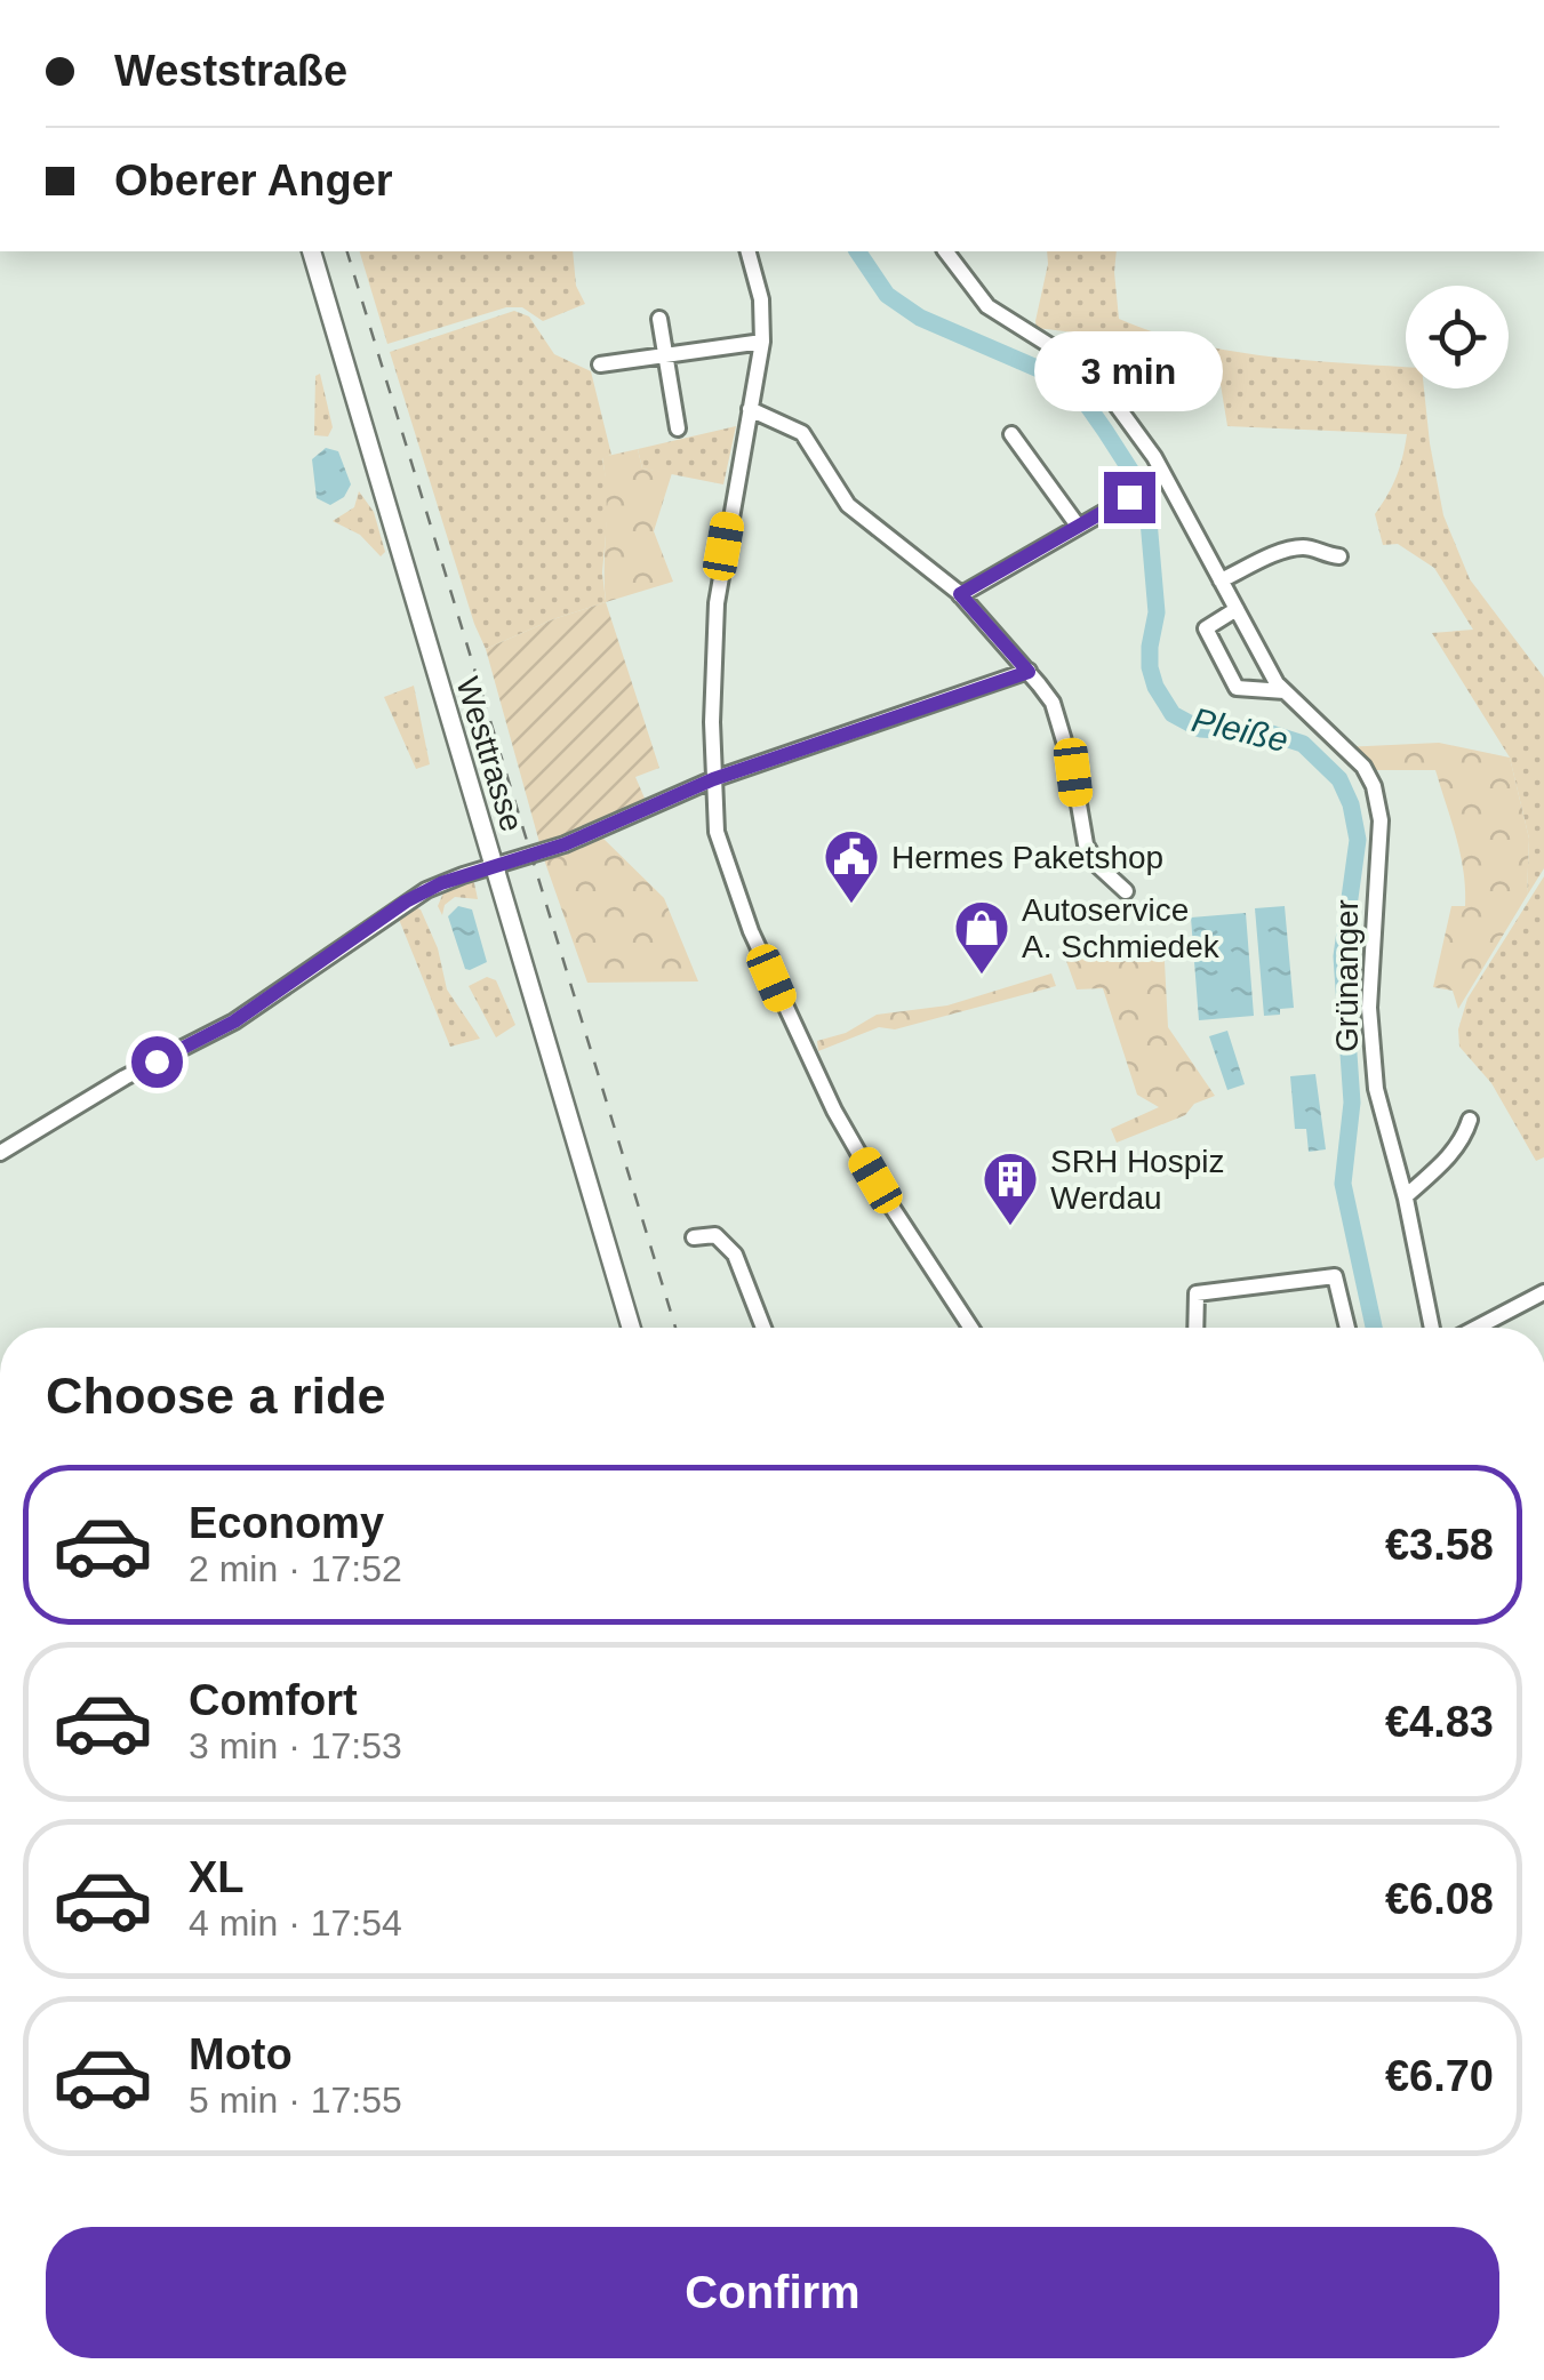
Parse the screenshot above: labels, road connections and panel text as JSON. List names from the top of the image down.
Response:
{
  "streets": {
    "main road": ["Westtrasse"],
    "street": ["Grünanger"]
  },
  "water": ["Pleiße"],
  "places": {
    "public building": ["Hermes Paketshop"],
    "shop": ["Autoservice A. Schmiedek"],
    "building": ["SRH Hospiz Werdau"]
  },
  "page": {
    "banner": ["Weststraße", "Oberer Anger"],
    "bubble": "3 min",
    "heading": "Choose a ride",
    "list": [
      {
        "name": "Economy",
        "note": "2 min · 17:52",
        "value": "€3.58"
      },
      {
        "name": "Comfort",
        "note": "3 min · 17:53",
        "value": "€4.83"
      },
      {
        "name": "XL",
        "note": "4 min · 17:54",
        "value": "€6.08"
      },
      {
        "name": "Moto",
        "note": "5 min · 17:55",
        "value": "€6.70"
      }
    ],
    "buttons": "Confirm"
  }
}
